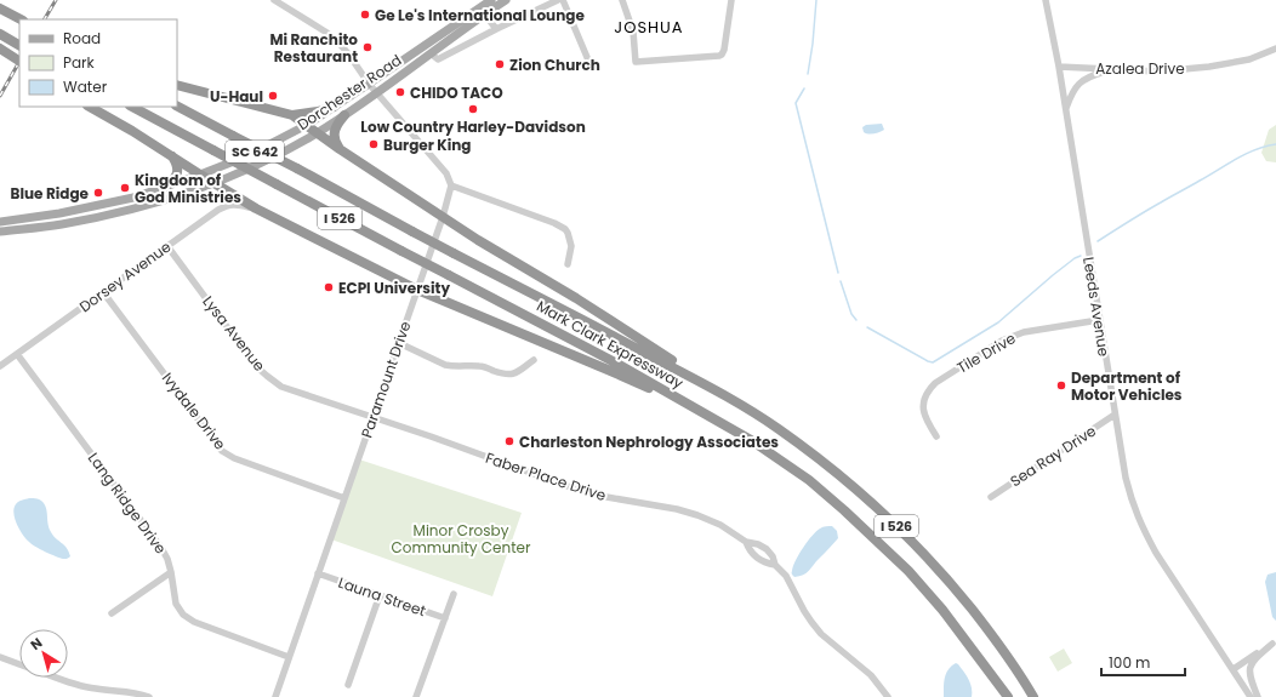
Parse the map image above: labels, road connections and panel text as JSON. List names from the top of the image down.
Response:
{
  "streets": {
    "highway": ["I 526", "Mark Clark Expressway"],
    "main road": ["Dorchester Road", "SC 642"],
    "street": [
      "Azalea Drive",
      "Dorsey Avenue",
      "Leeds Avenue",
      "Lysa Avenue",
      "Tile Drive",
      "Paramount Drive",
      "Ivydale Drive",
      "Sea Ray Drive",
      "Faber Place Drive",
      "Lang Ridge Drive",
      "Launa Street"
    ]
  },
  "crossings": [
    ["Azalea Drive", "Leeds Avenue"],
    ["Dorsey Avenue", "Lysa Avenue"],
    ["Dorsey Avenue", "Ivydale Drive"],
    ["Dorsey Avenue", "Lang Ridge Drive"],
    ["Leeds Avenue", "Tile Drive"],
    ["Leeds Avenue", "Sea Ray Drive"],
    ["Lysa Avenue", "Paramount Drive"],
    ["Lysa Avenue", "Faber Place Drive"],
    ["Paramount Drive", "Ivydale Drive"],
    ["Paramount Drive", "Faber Place Drive"],
    ["Paramount Drive", "Lang Ridge Drive"],
    ["Paramount Drive", "Launa Street"]
  ],
  "districts": ["JOSHUA"],
  "parks": ["Minor Crosby Community Center"],
  "places": [
    "Ge Le's International Lounge",
    "Mi Ranchito Restaurant",
    "Zion Church",
    "CHIDO TACO",
    "U-Haul",
    "Low Country Harley-Davidson",
    "Burger King",
    "Kingdom of God Ministries",
    "Blue Ridge",
    "ECPI University",
    "Department of Motor Vehicles",
    "Charleston Nephrology Associates"
  ],
  "legend": ["Road", "Park", "Water"],
  "scale_bar": "100 m",
  "north": "top left"
}
